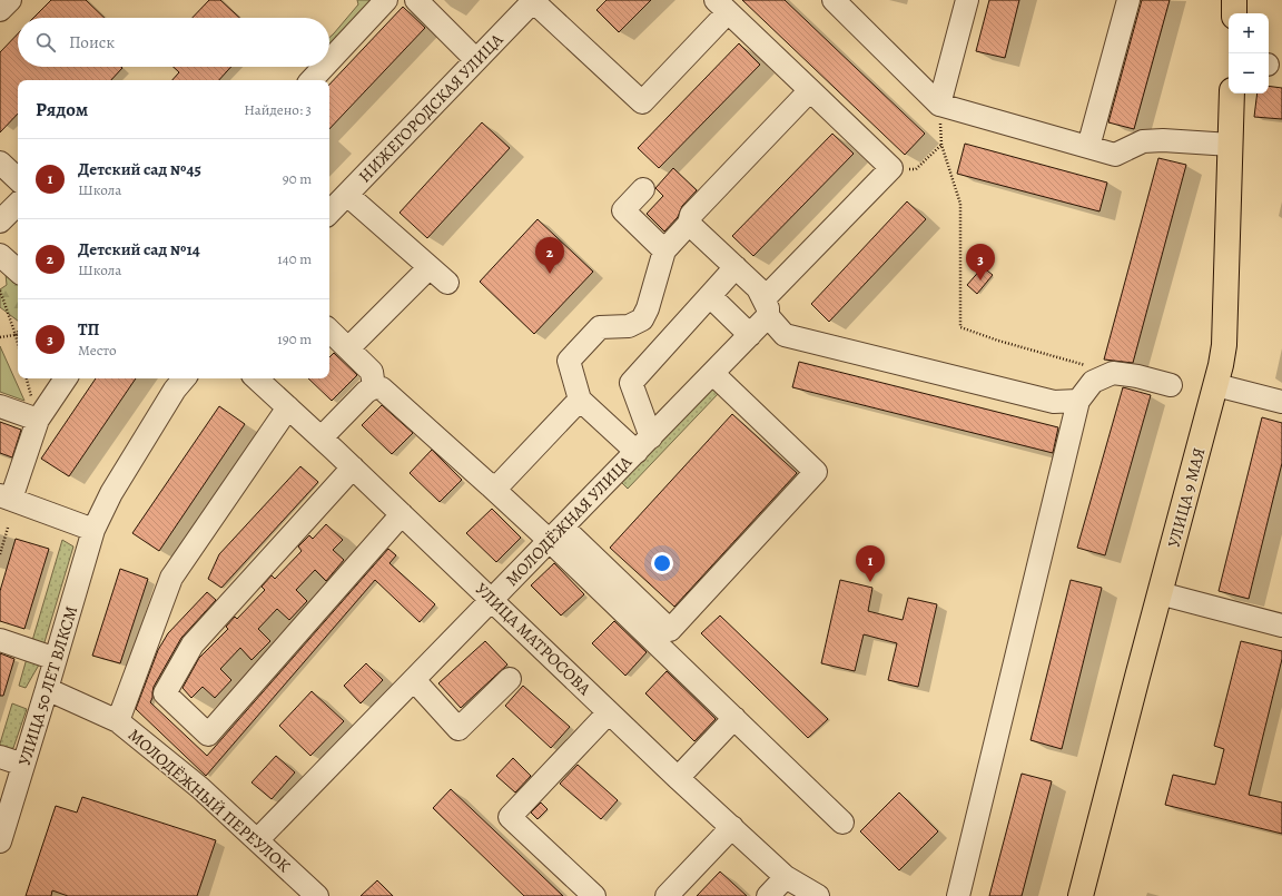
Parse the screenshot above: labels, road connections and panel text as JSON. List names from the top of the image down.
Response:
{
  "streets": {
    "main road": ["УЛИЦА 9 МАЯ"],
    "street": [
      "НИЖЕГОРОДСКАЯ УЛИЦА",
      "МОЛОДЁЖНАЯ УЛИЦА",
      "УЛИЦА МАТРОСОВА",
      "УЛИЦА 50 ЛЕТ ВЛКСМ",
      "МОЛОДЁЖНЫЙ ПЕРЕУЛОК"
    ]
  },
  "crossings": [
    ["МОЛОДЁЖНАЯ УЛИЦА", "УЛИЦА МАТРОСОВА"],
    ["МОЛОДЁЖНАЯ УЛИЦА", "МОЛОДЁЖНЫЙ ПЕРЕУЛОК"],
    ["УЛИЦА 50 ЛЕТ ВЛКСМ", "МОЛОДЁЖНЫЙ ПЕРЕУЛОК"]
  ],
  "page": {
    "map_buttons": ["+", "−"],
    "search": "Поиск",
    "heading": ["Рядом", "Найдено: 3"],
    "list": [
      {
        "mark": "1",
        "name": "Детский сад №45",
        "note": "Школа",
        "value": "90 m"
      },
      {
        "mark": "2",
        "name": "Детский сад №14",
        "note": "Школа",
        "value": "140 m"
      },
      {
        "mark": "3",
        "name": "ТП",
        "note": "Место",
        "value": "190 m"
      }
    ],
    "pins": ["2", "3", "1"]
  }
}
